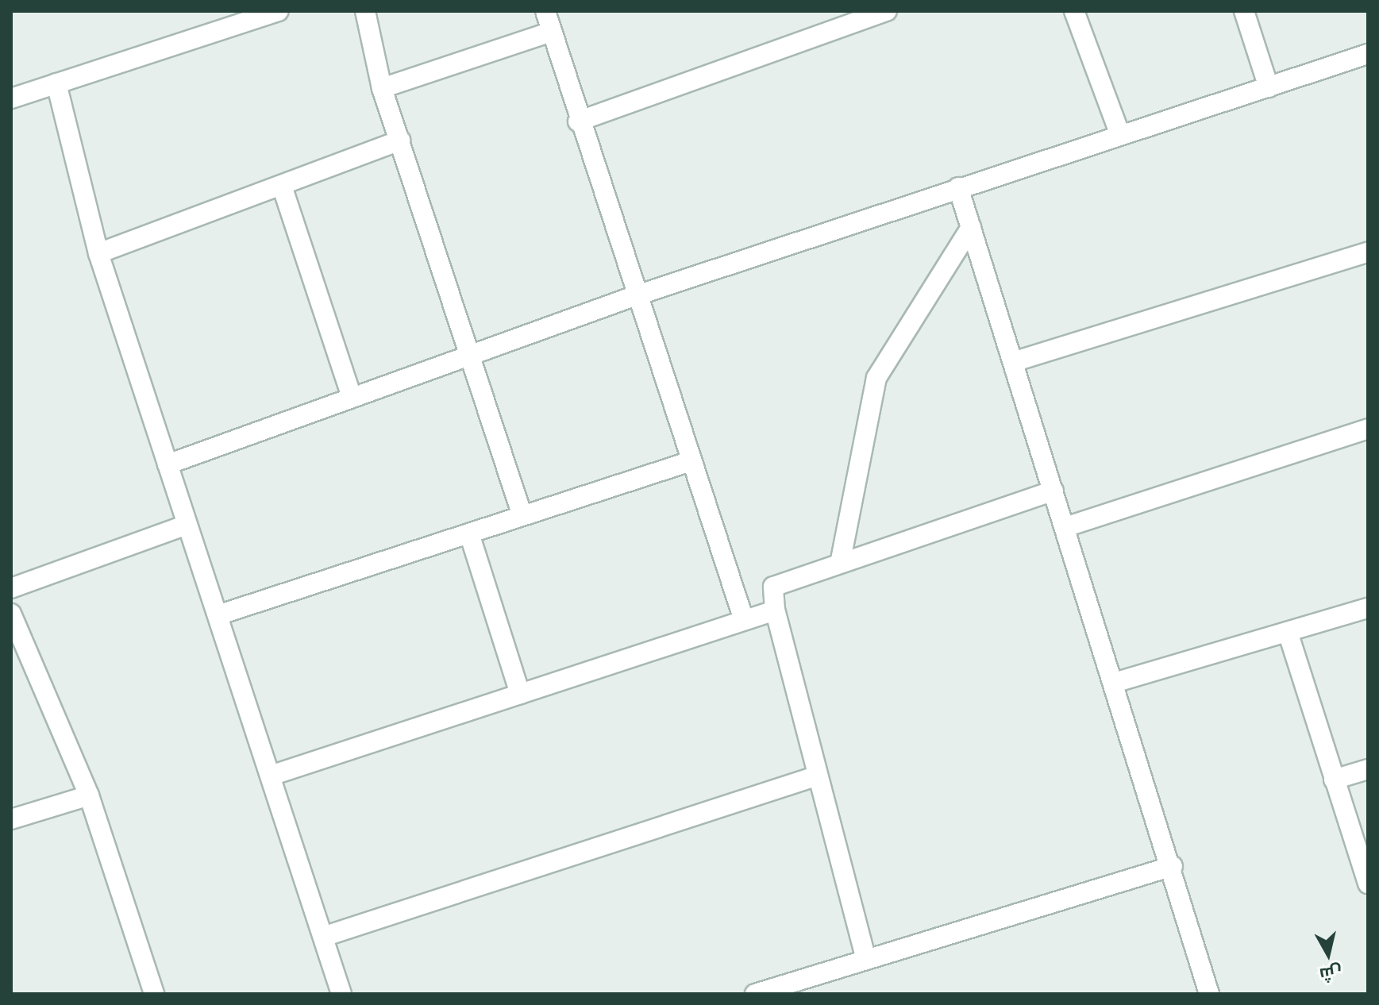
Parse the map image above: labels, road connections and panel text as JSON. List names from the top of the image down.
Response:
{
  "north": "bottom"
}
